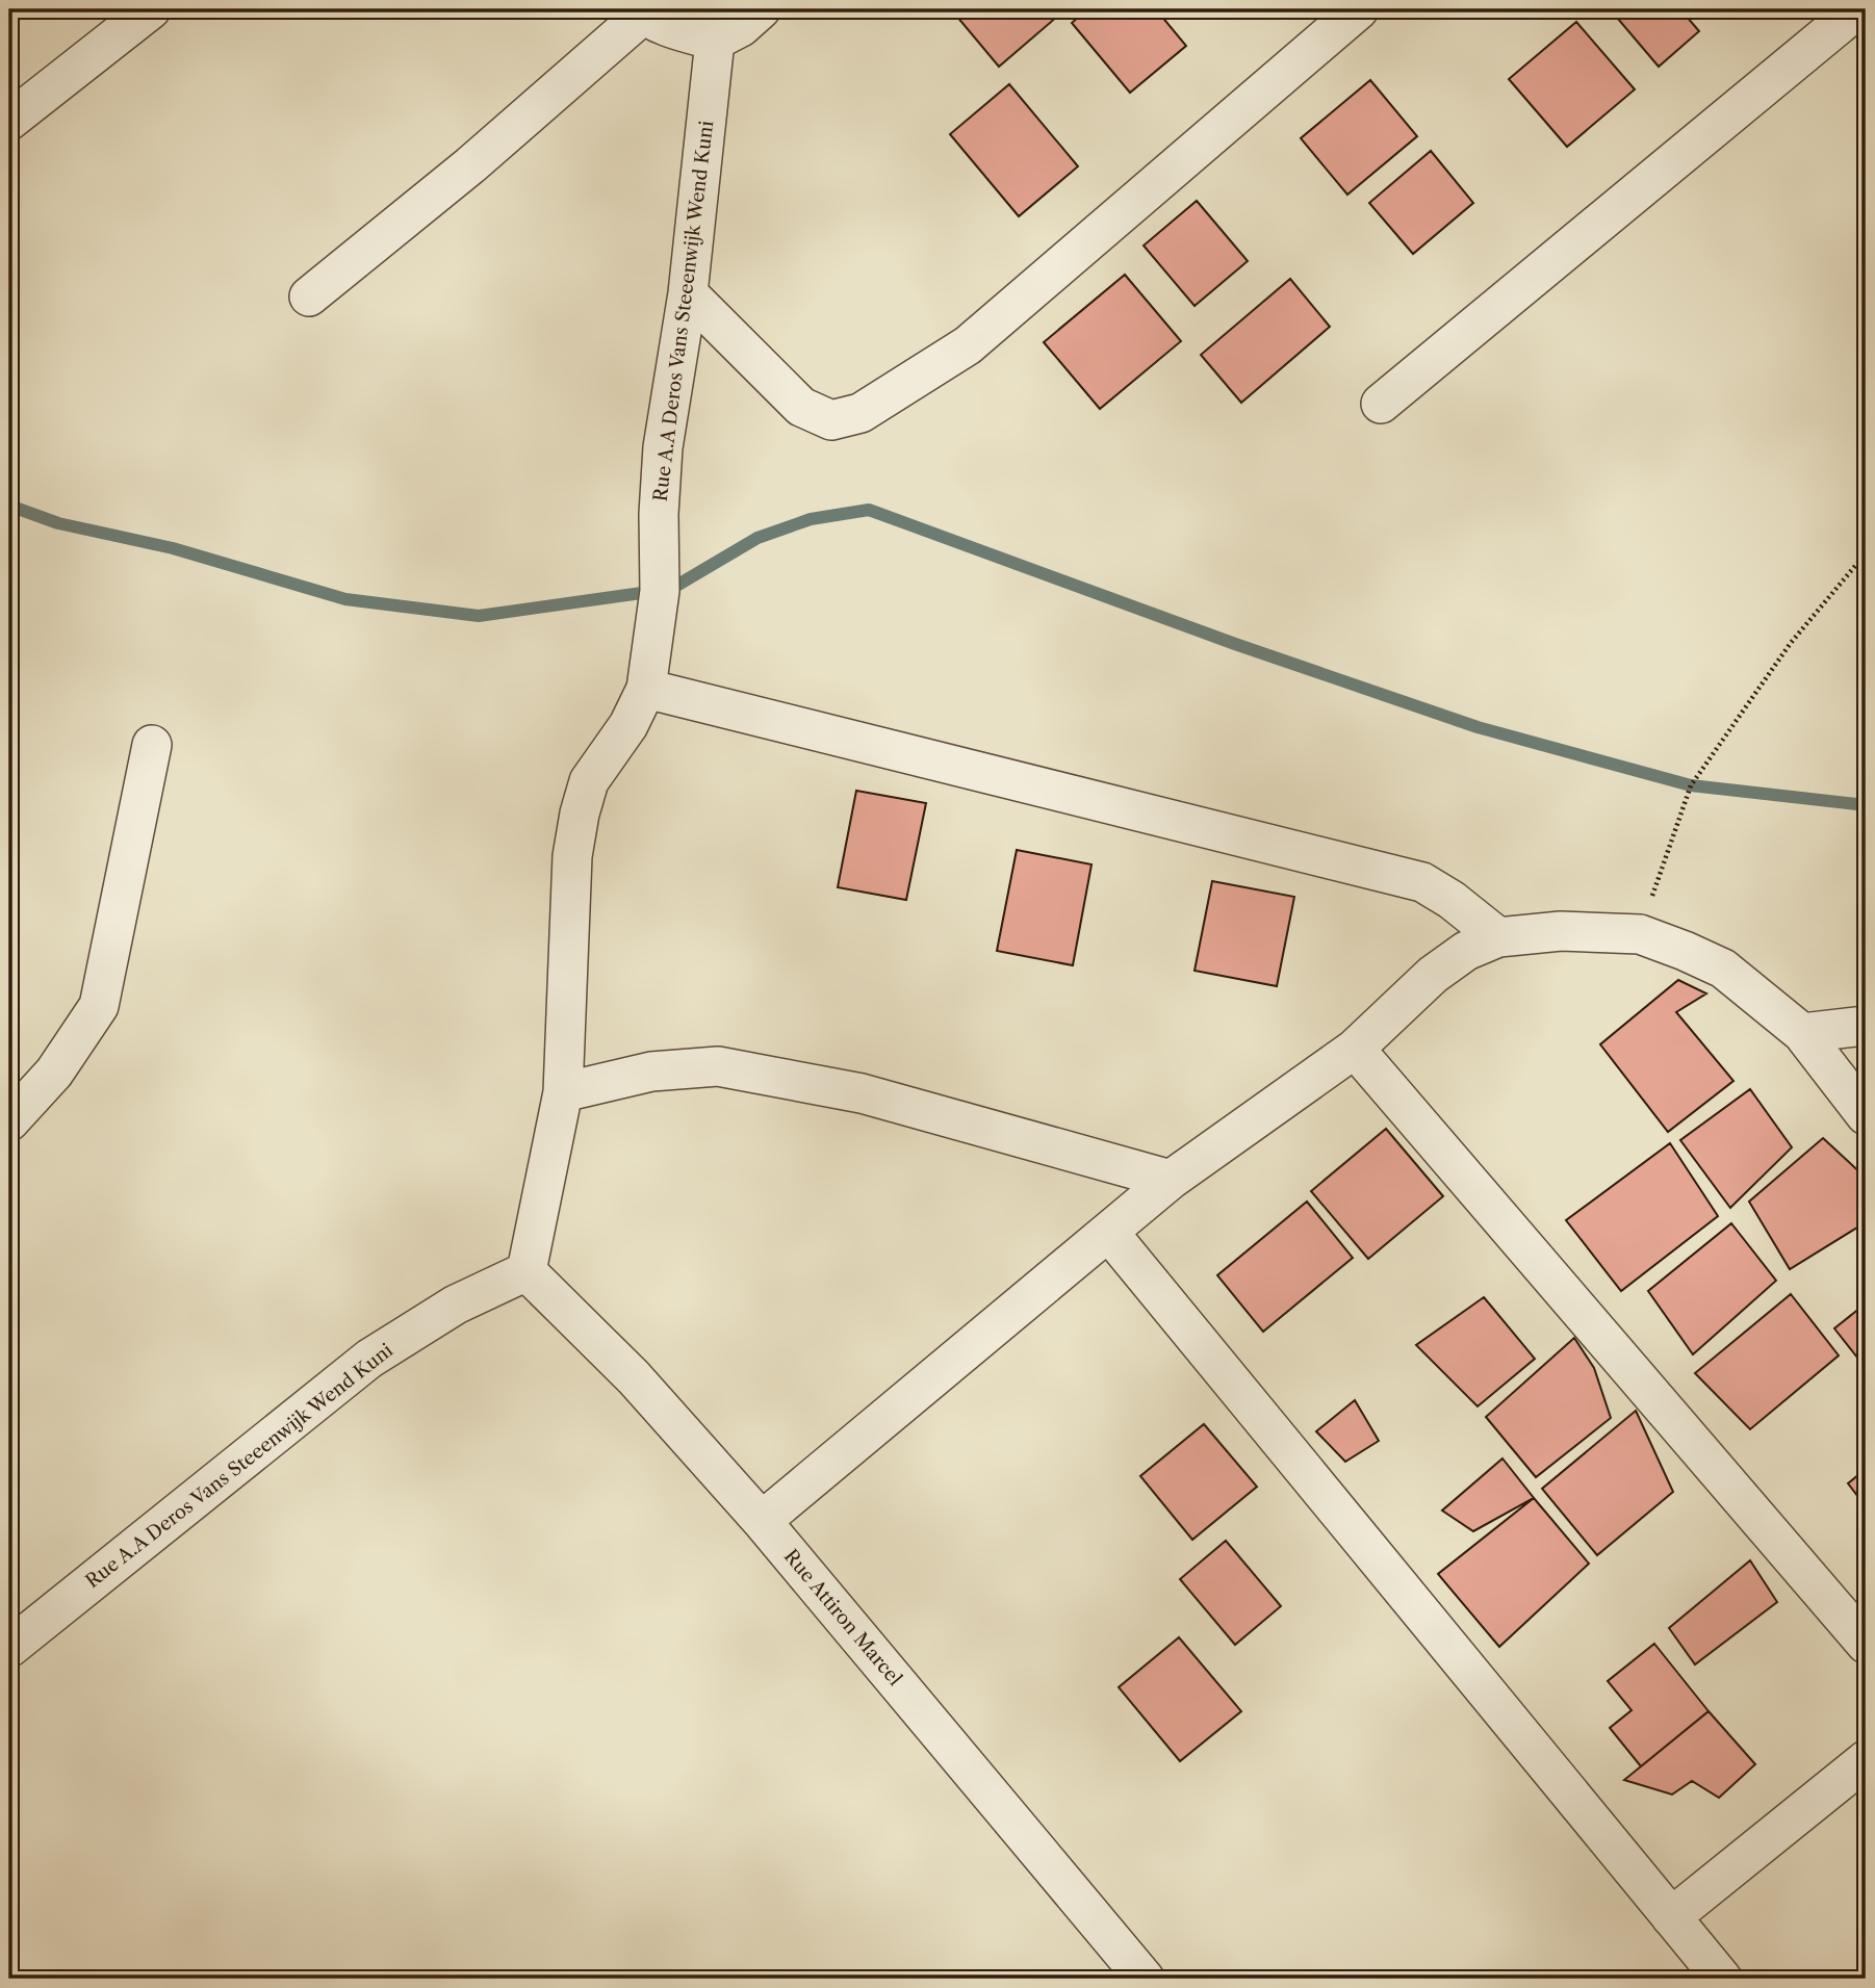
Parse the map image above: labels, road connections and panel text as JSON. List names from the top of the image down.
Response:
{
  "streets": {
    "street": ["Rue A.A Deros Vans Steeenwijk Wend Kuni", "Rue Attiron Marcel"]
  },
  "crossings": [
    ["Rue A.A Deros Vans Steeenwijk Wend Kuni", "Rue Attiron Marcel"]
  ]
}
